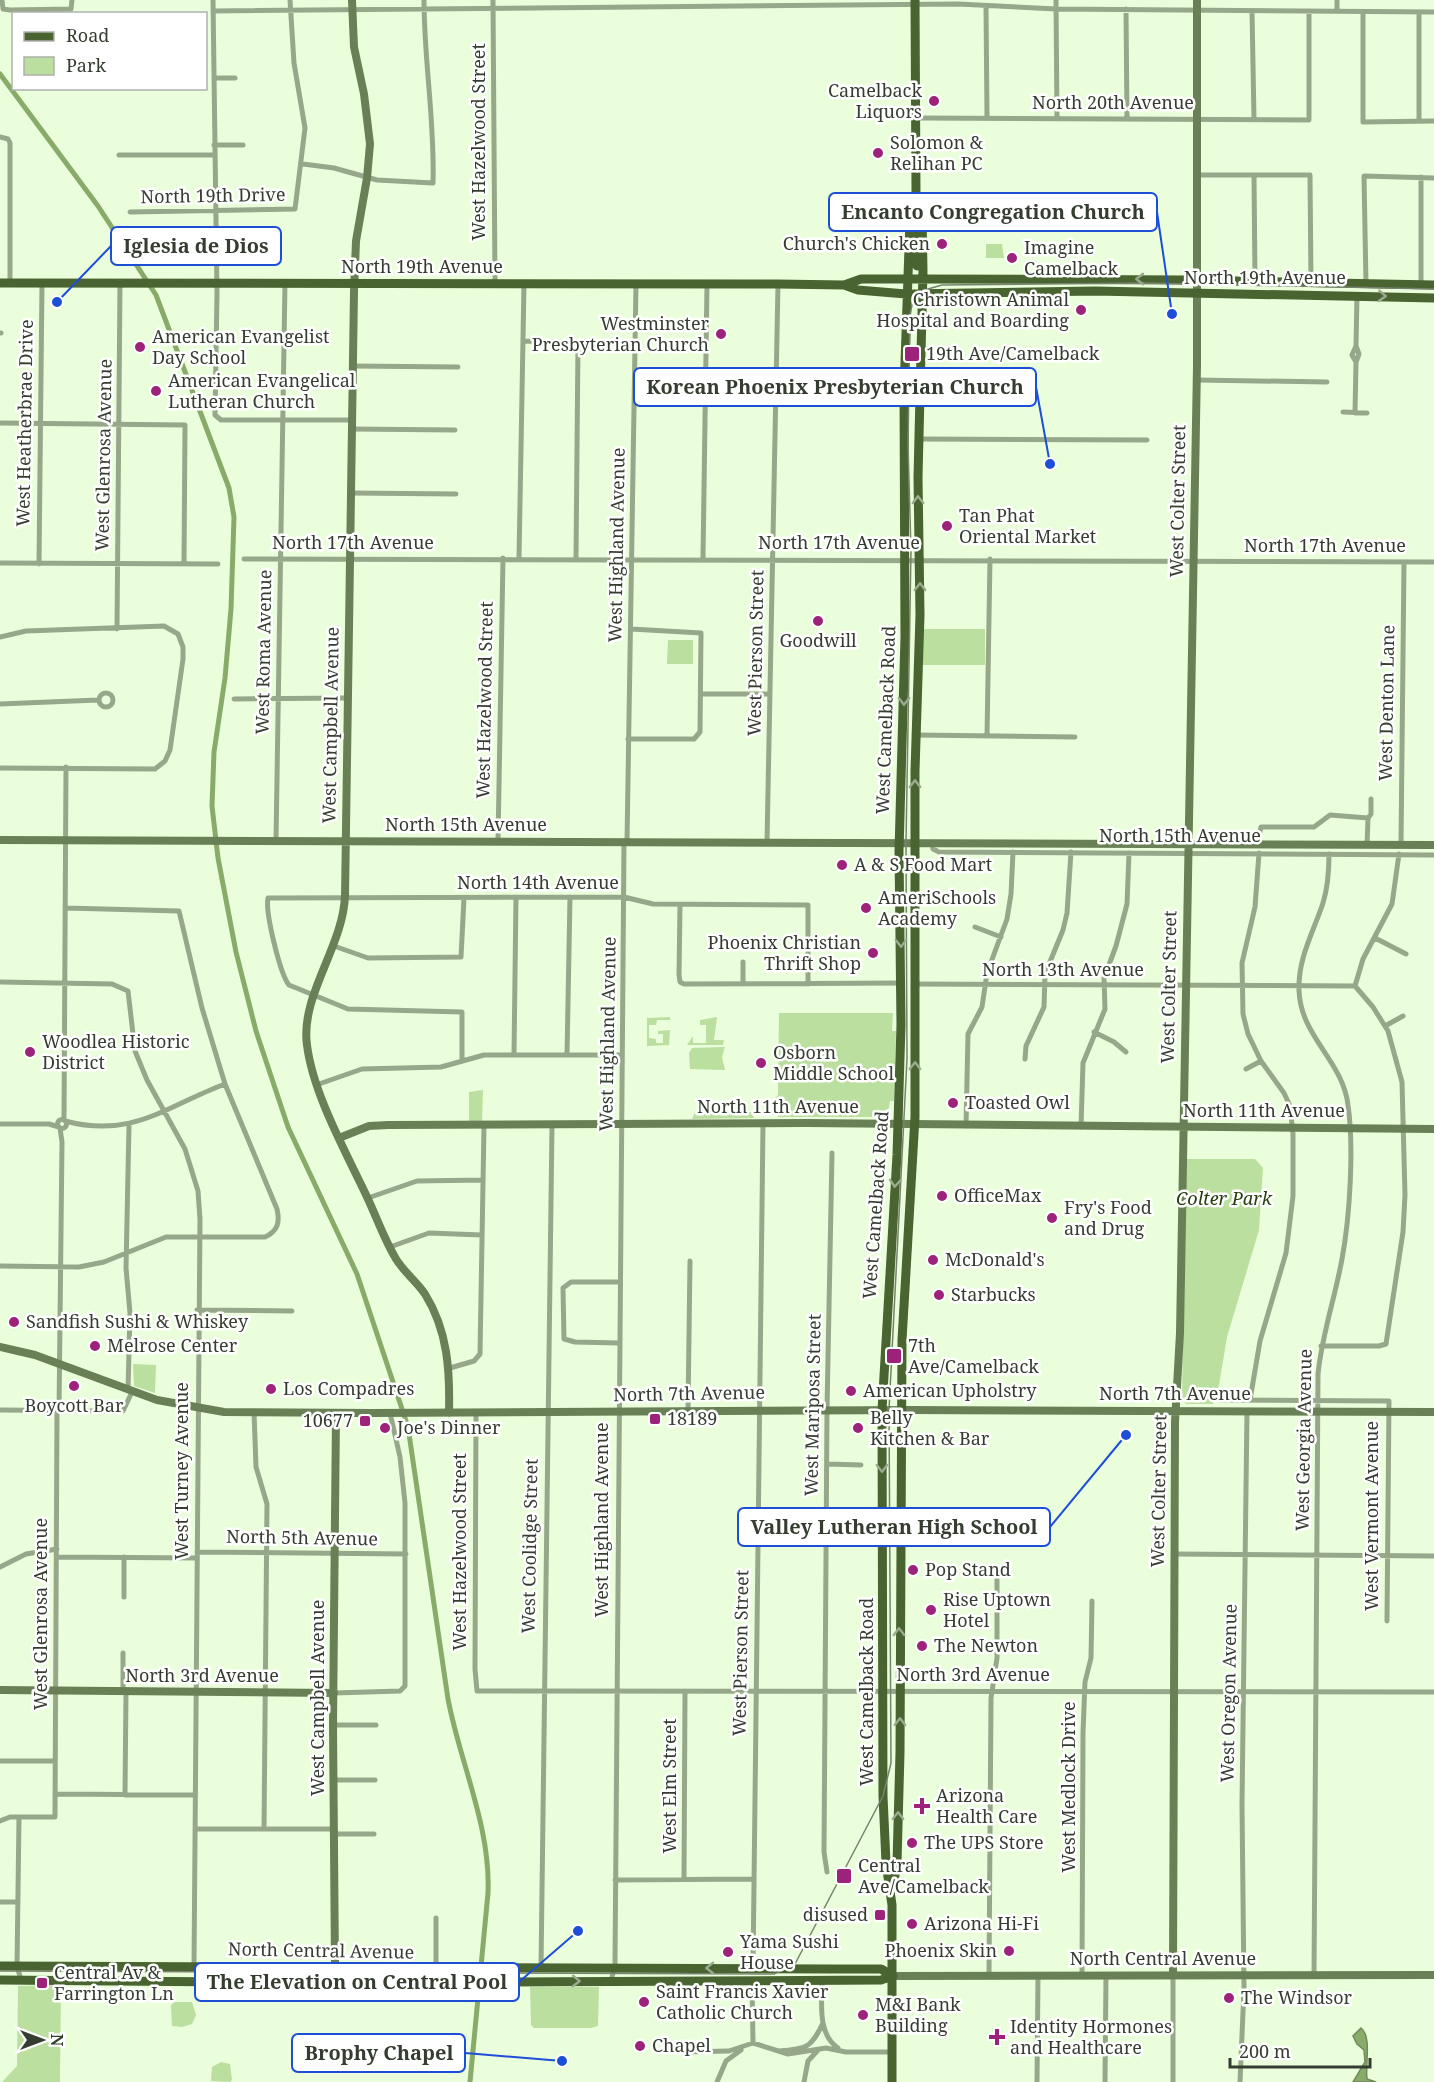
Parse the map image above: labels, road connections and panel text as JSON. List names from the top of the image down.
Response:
{
  "streets": {
    "main road": ["North 19th Avenue", "West Camelback Road", "North Central Avenue"],
    "street": [
      "North 20th Avenue",
      "West Hazelwood Street",
      "North 19th Drive",
      "West Heatherbrae Drive",
      "West Glenrosa Avenue",
      "West Colter Street",
      "North 17th Avenue",
      "West Highland Avenue",
      "West Roma Avenue",
      "West Pierson Street",
      "West Denton Lane",
      "West Campbell Avenue",
      "North 15th Avenue",
      "North 14th Avenue",
      "North 13th Avenue",
      "North 11th Avenue",
      "North 7th Avenue",
      "West Mariposa Street",
      "West Georgia Avenue",
      "West Turney Avenue",
      "West Vermont Avenue",
      "North 5th Avenue",
      "West Coolidge Street",
      "North 3rd Avenue",
      "West Oregon Avenue",
      "West Elm Street",
      "West Medlock Drive"
    ]
  },
  "crossings": [
    ["North 20th Avenue", "West Colter Street"],
    ["North 20th Avenue", "West Camelback Road"],
    ["West Hazelwood Street", "North 19th Avenue"],
    ["West Hazelwood Street", "North 17th Avenue"],
    ["West Hazelwood Street", "North 15th Avenue"],
    ["West Hazelwood Street", "North 7th Avenue"],
    ["West Hazelwood Street", "North 3rd Avenue"],
    ["North 19th Avenue", "West Heatherbrae Drive"],
    ["North 19th Avenue", "West Glenrosa Avenue"],
    ["North 19th Avenue", "West Colter Street"],
    ["North 19th Avenue", "West Highland Avenue"],
    ["North 19th Avenue", "West Roma Avenue"],
    ["North 19th Avenue", "West Pierson Street"],
    ["North 19th Avenue", "West Camelback Road"],
    ["North 19th Avenue", "West Campbell Avenue"],
    ["West Glenrosa Avenue", "North 15th Avenue"],
    ["West Glenrosa Avenue", "North 7th Avenue"],
    ["West Glenrosa Avenue", "West Turney Avenue"],
    ["West Glenrosa Avenue", "North 5th Avenue"],
    ["West Glenrosa Avenue", "North 3rd Avenue"],
    ["West Colter Street", "North 17th Avenue"],
    ["West Colter Street", "North 15th Avenue"],
    ["West Colter Street", "North 13th Avenue"],
    ["West Colter Street", "North 11th Avenue"],
    ["West Colter Street", "North 7th Avenue"],
    ["West Colter Street", "North 3rd Avenue"],
    ["West Colter Street", "North Central Avenue"],
    ["North 17th Avenue", "West Highland Avenue"],
    ["North 17th Avenue", "West Roma Avenue"],
    ["North 17th Avenue", "West Pierson Street"],
    ["North 17th Avenue", "West Denton Lane"],
    ["North 17th Avenue", "West Camelback Road"],
    ["North 17th Avenue", "West Campbell Avenue"],
    ["West Highland Avenue", "North 15th Avenue"],
    ["West Highland Avenue", "North 14th Avenue"],
    ["West Highland Avenue", "North 11th Avenue"],
    ["West Highland Avenue", "North 7th Avenue"],
    ["West Highland Avenue", "North 3rd Avenue"],
    ["West Highland Avenue", "North Central Avenue"],
    ["West Roma Avenue", "North 15th Avenue"],
    ["West Pierson Street", "North 15th Avenue"],
    ["West Pierson Street", "North 11th Avenue"],
    ["West Pierson Street", "North 7th Avenue"],
    ["West Pierson Street", "North 3rd Avenue"],
    ["West Pierson Street", "North Central Avenue"],
    ["West Denton Lane", "North 15th Avenue"],
    ["West Camelback Road", "North 15th Avenue"],
    ["West Camelback Road", "North 13th Avenue"],
    ["West Camelback Road", "North 11th Avenue"],
    ["West Camelback Road", "North 7th Avenue"],
    ["West Camelback Road", "North 3rd Avenue"],
    ["West Camelback Road", "North Central Avenue"],
    ["West Campbell Avenue", "North 15th Avenue"],
    ["West Campbell Avenue", "North 14th Avenue"],
    ["West Campbell Avenue", "North 11th Avenue"],
    ["West Campbell Avenue", "North 7th Avenue"],
    ["West Campbell Avenue", "North 5th Avenue"],
    ["West Campbell Avenue", "North 3rd Avenue"],
    ["West Campbell Avenue", "North Central Avenue"],
    ["North 15th Avenue", "West Georgia Avenue"],
    ["North 13th Avenue", "West Georgia Avenue"],
    ["North 11th Avenue", "West Georgia Avenue"],
    ["North 11th Avenue", "West Coolidge Street"],
    ["North 7th Avenue", "West Mariposa Street"],
    ["North 7th Avenue", "West Georgia Avenue"],
    ["North 7th Avenue", "West Turney Avenue"],
    ["North 7th Avenue", "West Vermont Avenue"],
    ["North 7th Avenue", "West Coolidge Street"],
    ["North 7th Avenue", "West Oregon Avenue"],
    ["West Mariposa Street", "North 3rd Avenue"],
    ["West Georgia Avenue", "North 3rd Avenue"],
    ["West Georgia Avenue", "North Central Avenue"],
    ["West Turney Avenue", "North 5th Avenue"],
    ["West Turney Avenue", "North 3rd Avenue"],
    ["West Turney Avenue", "North Central Avenue"],
    ["North 5th Avenue", "North 3rd Avenue"],
    ["West Coolidge Street", "North 3rd Avenue"],
    ["West Coolidge Street", "North Central Avenue"],
    ["North 3rd Avenue", "West Oregon Avenue"],
    ["North 3rd Avenue", "West Elm Street"],
    ["North 3rd Avenue", "West Medlock Drive"],
    ["West Oregon Avenue", "North Central Avenue"],
    ["West Medlock Drive", "North Central Avenue"]
  ],
  "parks": ["Colter Park"],
  "places": {
    "other": [
      "Camelback Liquors",
      "Solomon & Relihan PC",
      "Church's Chicken",
      "Imagine Camelback",
      "Iglesia de Dios",
      "Christown Animal Hospital and Boarding",
      "Encanto Congregation Church",
      "Westminster Presbyterian Church",
      "American Evangelist Day School",
      "American Evangelical Lutheran Church",
      "Korean Phoenix Presbyterian Church",
      "Tan Phat Oriental Market",
      "Goodwill",
      "A & S Food Mart",
      "AmeriSchools Academy",
      "Phoenix Christian Thrift Shop",
      "Woodlea Historic District",
      "Osborn Middle School",
      "Toasted Owl",
      "OfficeMax",
      "Fry's Food and Drug",
      "McDonald's",
      "Starbucks",
      "Sandfish Sushi & Whiskey",
      "Melrose Center",
      "Boycott Bar",
      "Los Compadres",
      "American Upholstry",
      "Joe's Dinner",
      "Belly Kitchen & Bar",
      "Valley Lutheran High School",
      "Pop Stand",
      "Rise Uptown Hotel",
      "The Newton",
      "The UPS Store",
      "Arizona Hi-Fi",
      "The Elevation on Central Pool",
      "Phoenix Skin",
      "Yama Sushi House",
      "The Windsor",
      "Saint Francis Xavier Catholic Church",
      "M&I Bank Building",
      "Chapel",
      "Brophy Chapel"
    ],
    "transit": [
      "19th Ave/Camelback",
      "7th Ave/Camelback",
      "18189",
      "10677",
      "Central Ave/Camelback",
      "disused",
      "Central Av & Farrington Ln"
    ],
    "health": ["Arizona Health Care", "Identity Hormones and Healthcare"]
  },
  "legend": ["Road", "Park"],
  "scale_bar": "200 m",
  "north": "right"
}
